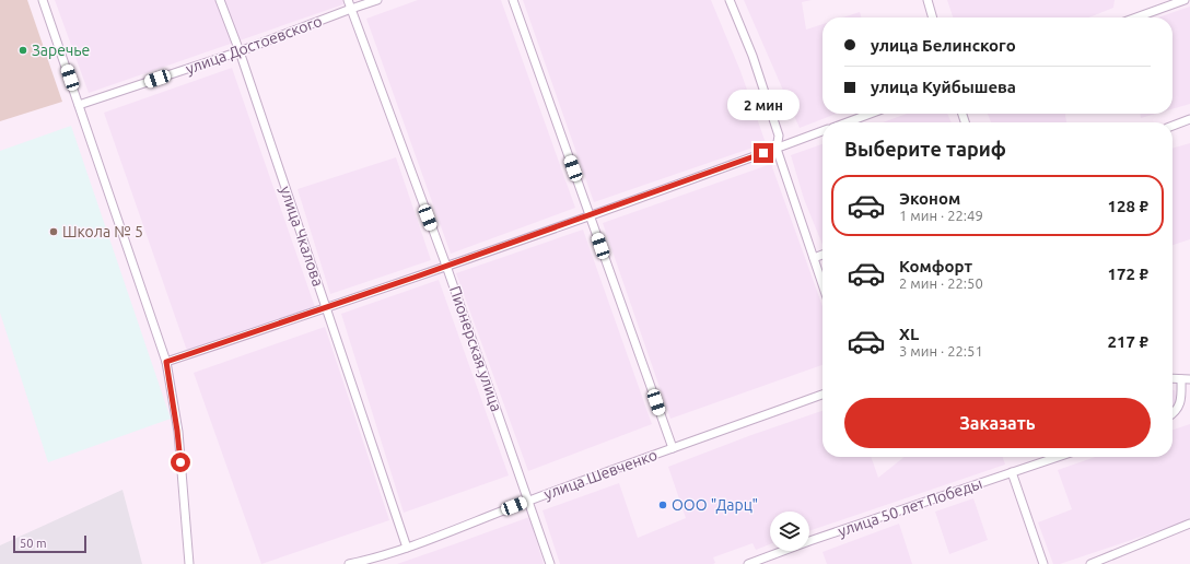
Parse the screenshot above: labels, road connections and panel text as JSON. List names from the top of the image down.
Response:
{
  "streets": {
    "street": [
      "улица Достоевского",
      "улица Чкалова",
      "Пионерская улица",
      "улица Шевченко",
      "улица 50 лет Победы"
    ]
  },
  "crossings": [
    ["улица Достоевского", "улица Чкалова"],
    ["улица Достоевского", "Пионерская улица"],
    ["улица Чкалова", "улица Шевченко"],
    ["Пионерская улица", "улица Шевченко"]
  ],
  "places": ["Заречье", "Школа № 5", "ООО \"Дарц\""],
  "scale_bar": "50 m",
  "page": {
    "banner": ["улица Белинского", "улица Куйбышева"],
    "bubble": "2 мин",
    "heading": "Выберите тариф",
    "list": [
      {
        "name": "Эконом",
        "note": "1 мин · 22:49",
        "value": "128 ₽"
      },
      {
        "name": "Комфорт",
        "note": "2 мин · 22:50",
        "value": "172 ₽"
      },
      {
        "name": "XL",
        "note": "3 мин · 22:51",
        "value": "217 ₽"
      }
    ],
    "buttons": "Заказать",
    "scale": "50 m"
  }
}
